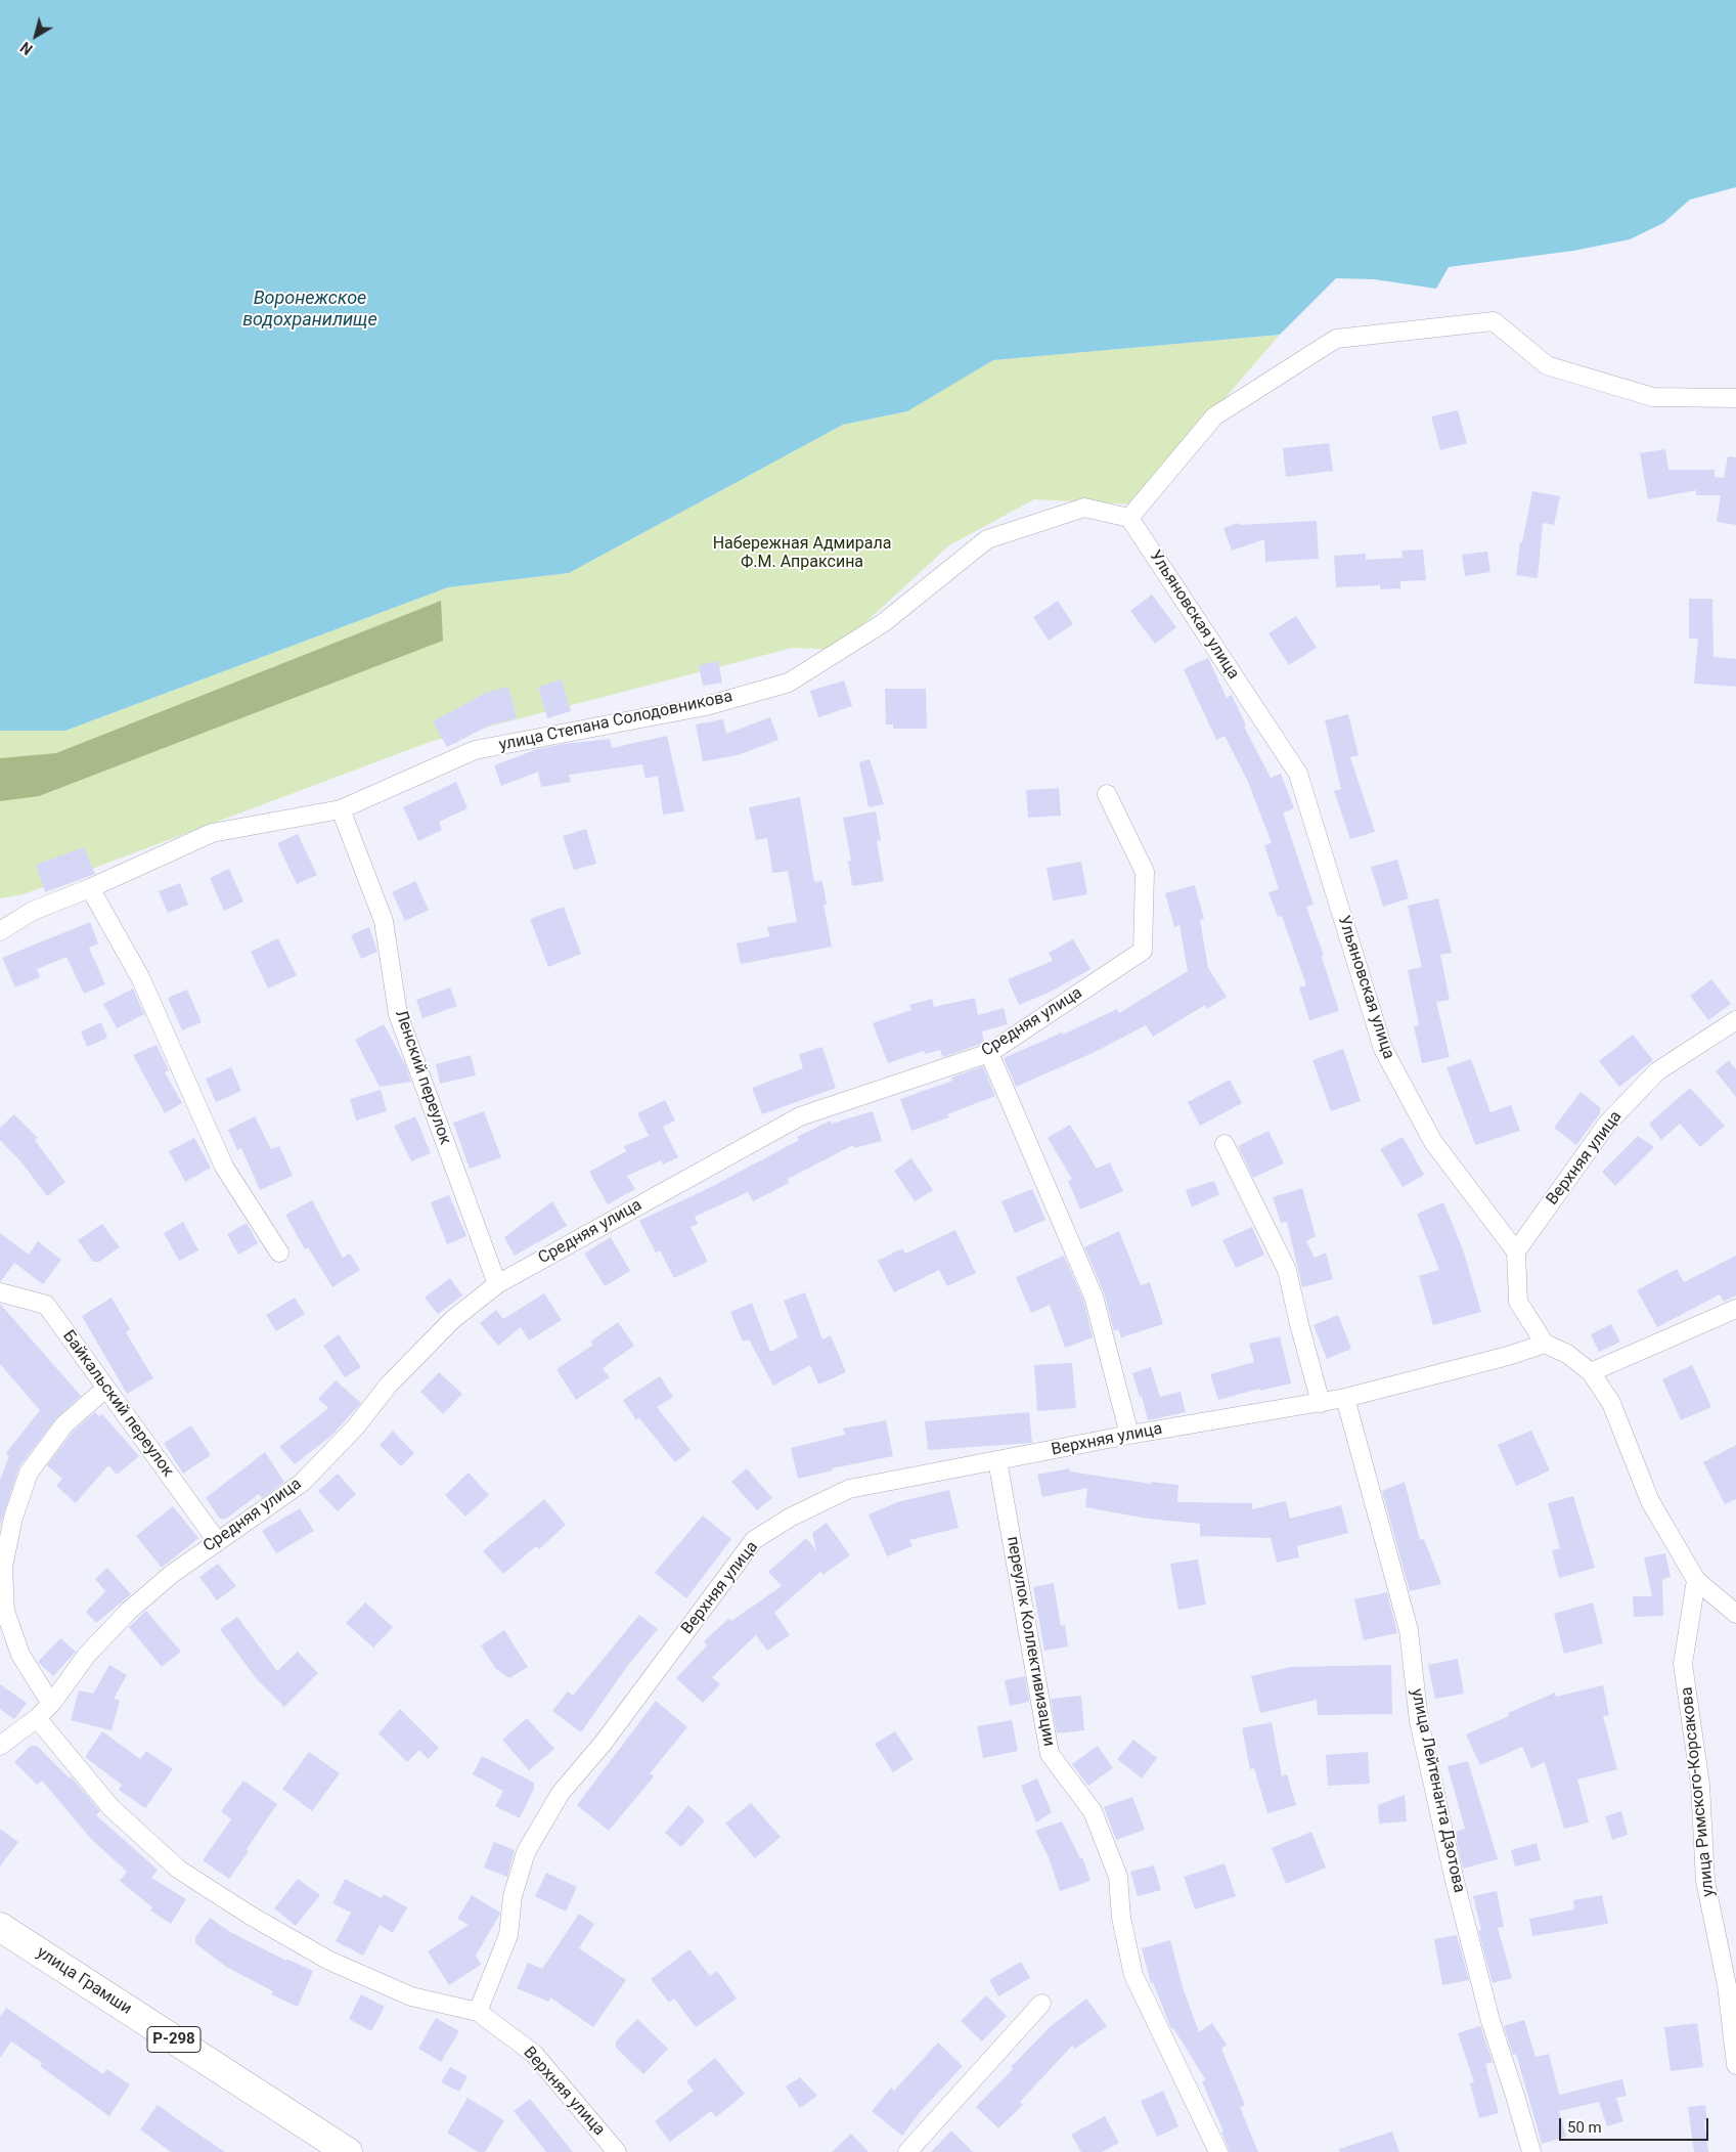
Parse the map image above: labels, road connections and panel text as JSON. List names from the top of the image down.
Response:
{
  "streets": {
    "highway": ["улица Грамши", "Р-298"],
    "street": [
      "Ульяновская улица",
      "улица Степана Солодовникова",
      "Средняя улица",
      "Ленский переулок",
      "Верхняя улица",
      "Байкальский переулок",
      "переулок Коллективизации",
      "улица Лейтенанта Дзотова",
      "улица Римского-Корсакова"
    ]
  },
  "crossings": [
    ["Ульяновская улица", "улица Степана Солодовникова"],
    ["Ульяновская улица", "Верхняя улица"],
    ["улица Степана Солодовникова", "Ленский переулок"],
    ["Средняя улица", "Ленский переулок"],
    ["Средняя улица", "Байкальский переулок"],
    ["Верхняя улица", "переулок Коллективизации"],
    ["Верхняя улица", "улица Лейтенанта Дзотова"]
  ],
  "water": ["Воронежское водохранилище"],
  "parks": ["Набережная Адмирала Ф.М. Апраксина"],
  "scale_bar": "50 m",
  "north": "bottom left"
}
